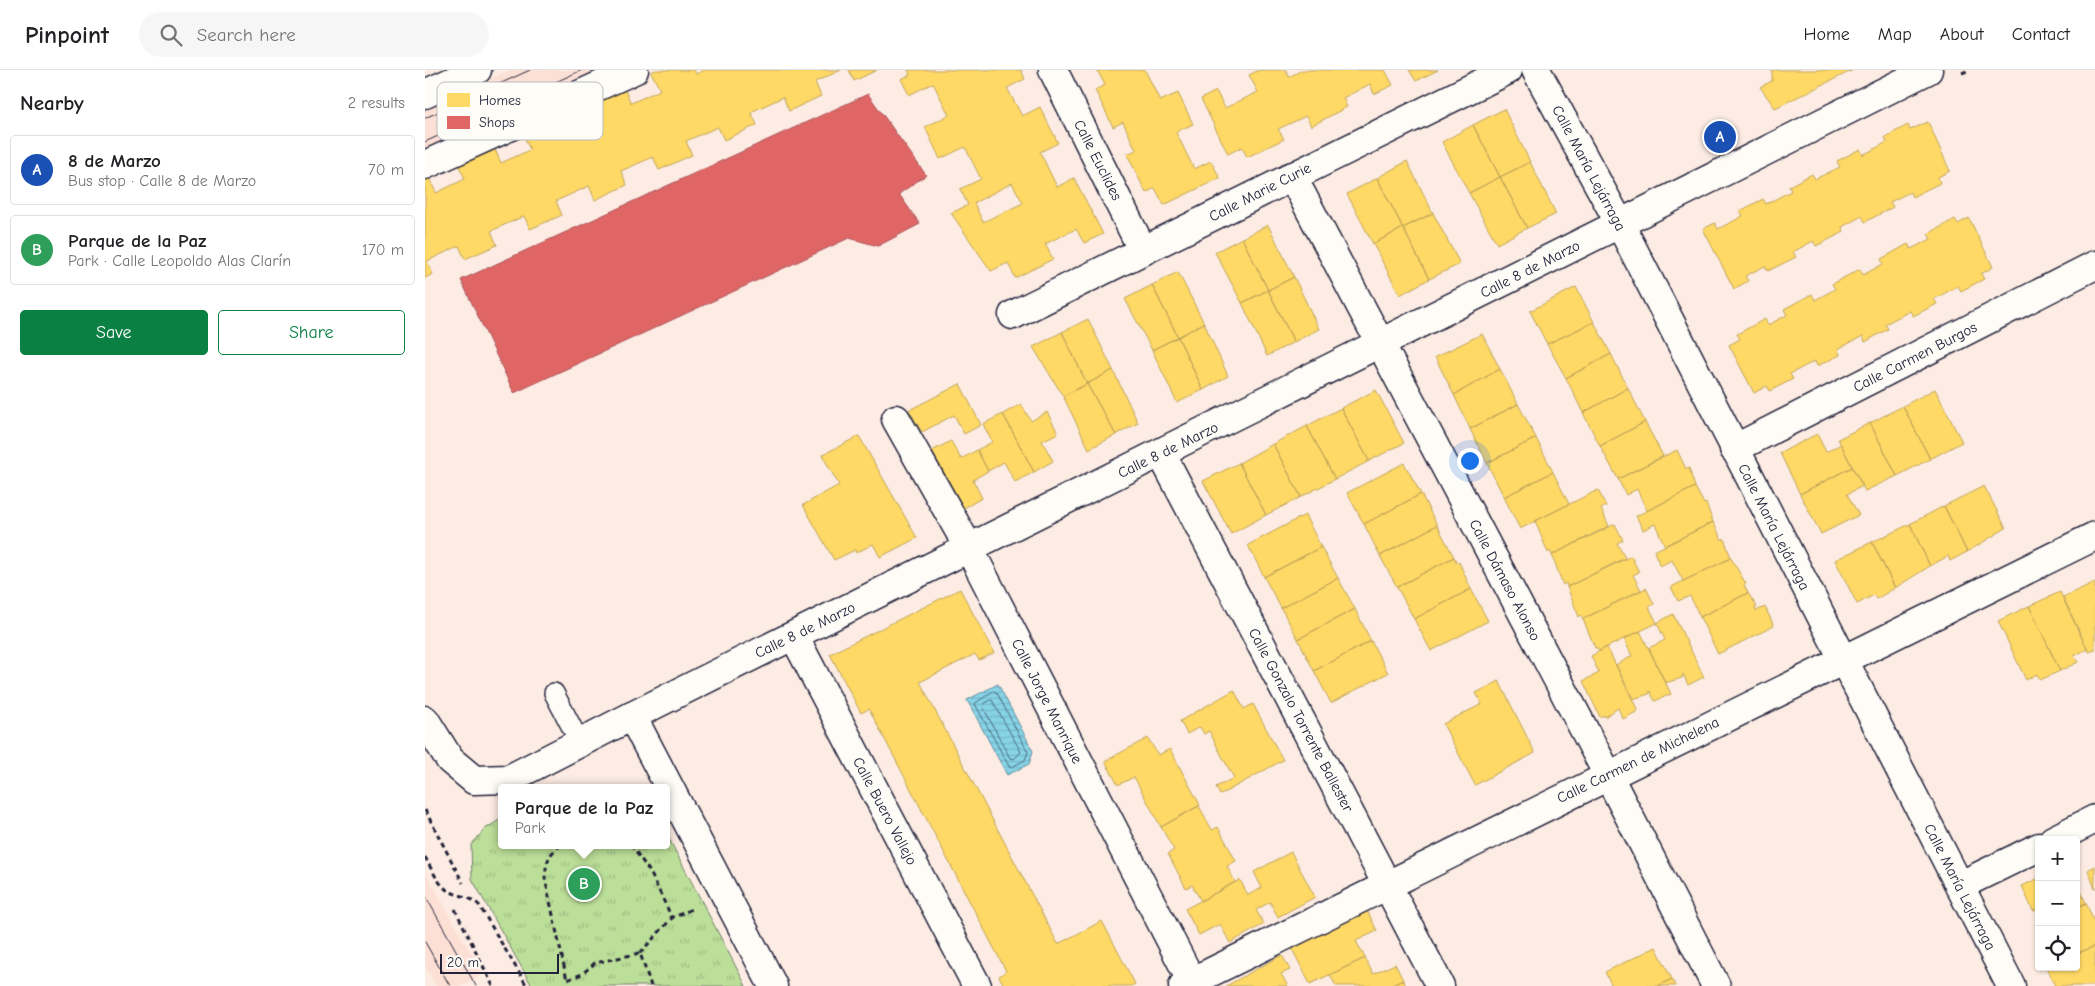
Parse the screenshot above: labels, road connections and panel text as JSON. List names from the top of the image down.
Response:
{
  "streets": {
    "street": [
      "Calle Euclides",
      "Calle María Lejárraga",
      "Calle Marie Curie",
      "Calle 8 de Marzo",
      "Calle Carmen Burgos",
      "Calle Dámaso Alonso",
      "Calle Jorge Manrique",
      "Calle Gonzalo Torrente Ballester",
      "Calle Carmen de Michelena",
      "Calle Buero Vallejo"
    ]
  },
  "crossings": [
    ["Calle Euclides", "Calle Marie Curie"],
    ["Calle María Lejárraga", "Calle 8 de Marzo"],
    ["Calle María Lejárraga", "Calle Carmen Burgos"],
    ["Calle María Lejárraga", "Calle Carmen de Michelena"],
    ["Calle Marie Curie", "Calle Dámaso Alonso"],
    ["Calle 8 de Marzo", "Calle Dámaso Alonso"],
    ["Calle 8 de Marzo", "Calle Jorge Manrique"],
    ["Calle 8 de Marzo", "Calle Gonzalo Torrente Ballester"],
    ["Calle 8 de Marzo", "Calle Buero Vallejo"],
    ["Calle Dámaso Alonso", "Calle Carmen de Michelena"],
    ["Calle Jorge Manrique", "Calle Carmen de Michelena"],
    ["Calle Gonzalo Torrente Ballester", "Calle Carmen de Michelena"]
  ],
  "legend": ["Homes", "Shops"],
  "scale_bar": "20 m",
  "page": {
    "header": "Pinpoint",
    "search": "Search here",
    "nav": [
      "Home",
      "Map",
      "About",
      "Contact"
    ],
    "heading": ["Nearby", "2 results"],
    "pins": ["A", "B"],
    "list": [
      {
        "mark": "A",
        "name": "8 de Marzo",
        "note": "Bus stop · Calle 8 de Marzo",
        "value": "70 m"
      },
      {
        "mark": "B",
        "name": "Parque de la Paz",
        "note": "Park · Calle Leopoldo Alas Clarín",
        "value": "170 m"
      }
    ],
    "buttons": ["Save", "Share"],
    "popup": ["Parque de la Paz", "Park"],
    "map_buttons": ["+", "−"],
    "scale": "20 m"
  }
}
